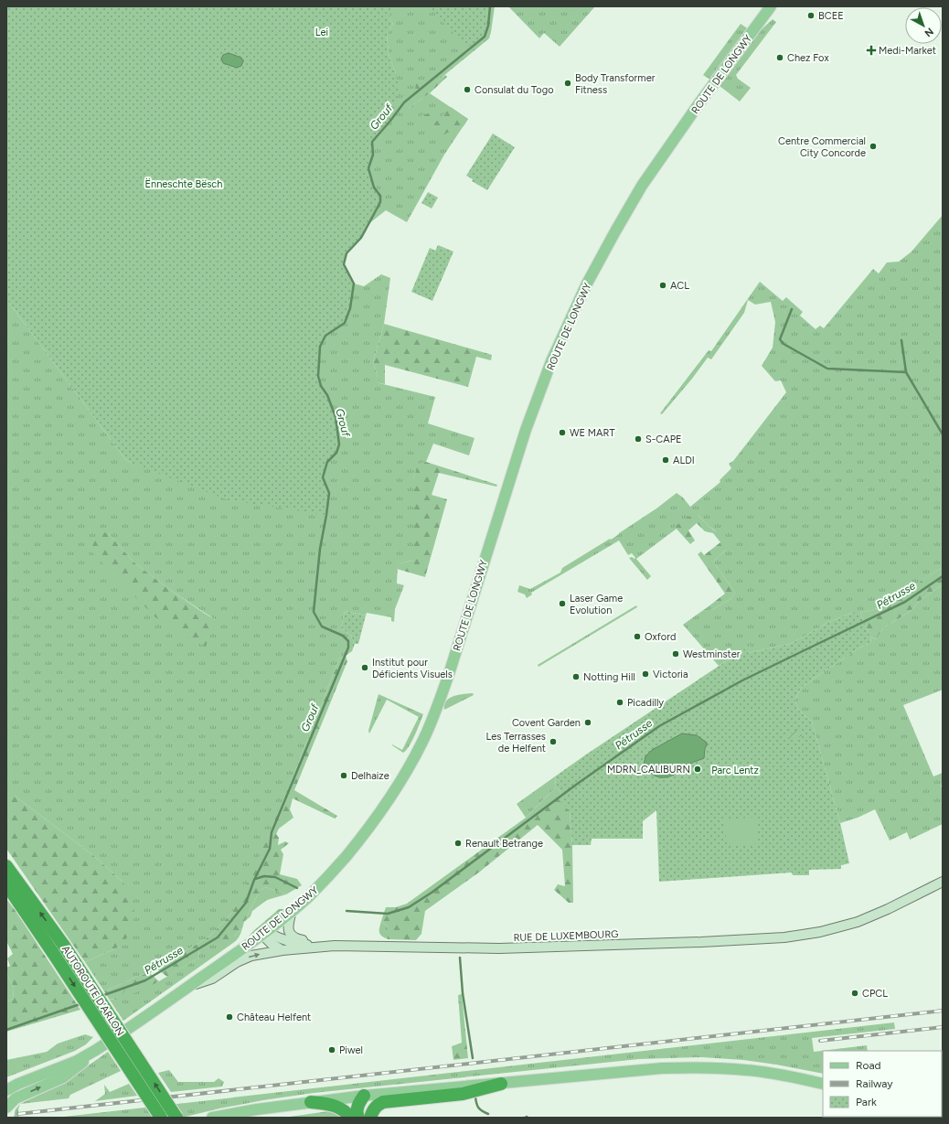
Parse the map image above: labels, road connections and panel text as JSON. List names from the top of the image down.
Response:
{
  "streets": {
    "highway": ["AUTOROUTE D'ARLON"],
    "main road": ["ROUTE DE LONGWY", "RUE DE LUXEMBOURG"]
  },
  "crossings": [
    ["ROUTE DE LONGWY", "RUE DE LUXEMBOURG"]
  ],
  "water": ["Grouf", "Pétrusse"],
  "parks": ["Lei", "Ënneschte Bësch", "Parc Lentz"],
  "places": {
    "other": [
      "BCEE",
      "Chez Fox",
      "Body Transformer Fitness",
      "Consulat du Togo",
      "Centre Commercial City Concorde",
      "ACL",
      "WE MART",
      "S-CAPE",
      "ALDI",
      "Laser Game Evolution",
      "Oxford",
      "Westminster",
      "Institut pour Déficients Visuels",
      "Victoria",
      "Notting Hill",
      "Picadilly",
      "Covent Garden",
      "Les Terrasses de Helfent",
      "MDRN_CALIBURN",
      "Delhaize",
      "Renault Betrange",
      "CPCL",
      "Château Helfent",
      "Piwel"
    ],
    "health": ["Medi-Market"]
  },
  "legend": ["Road", "Railway", "Park"],
  "north": "bottom right"
}
